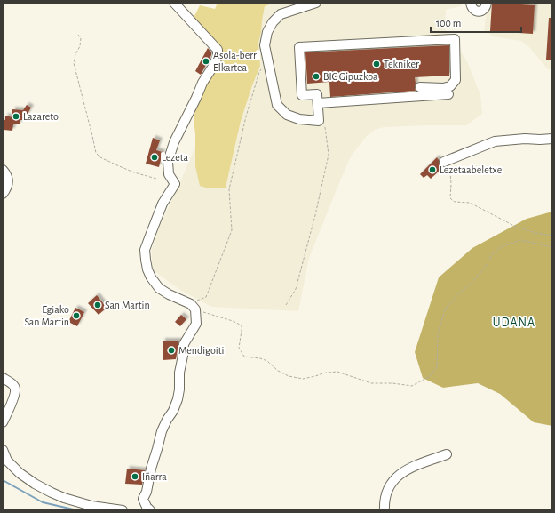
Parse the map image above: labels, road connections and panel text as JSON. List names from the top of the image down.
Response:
{
  "districts": ["UDANA"],
  "places": [
    "Asola-berri Elkartea",
    "Tekniker",
    "BIC Gipuzkoa",
    "Lazareto",
    "Lezeta",
    "Lezetaabeletxe",
    "San Martin",
    "Egiako San Martin",
    "Mendigoiti",
    "Iñarra"
  ],
  "scale_bar": "100 m"
}
